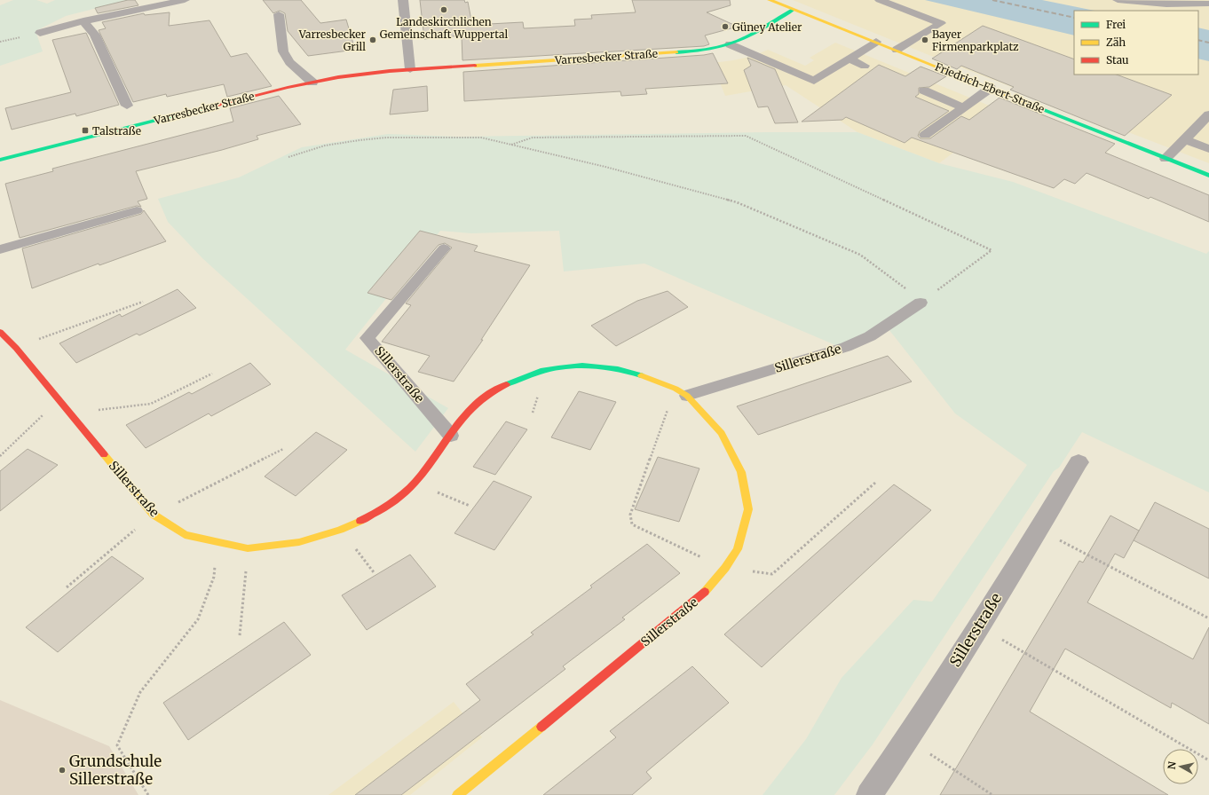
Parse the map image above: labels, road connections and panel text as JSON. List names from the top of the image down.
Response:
{
  "streets": {
    "main road": ["Varresbecker Straße", "Friedrich-Ebert-Straße", "Sillerstraße"]
  },
  "crossings": [
    ["Varresbecker Straße", "Friedrich-Ebert-Straße"]
  ],
  "places": {
    "other": [
      "Landeskirchlichen Gemeinschaft Wuppertal",
      "Güney Atelier",
      "Varresbecker Grill",
      "Bayer Firmenparkplatz",
      "Grundschule Sillerstraße"
    ],
    "transit": ["Talstraße"]
  },
  "legend": ["Frei", "Zäh", "Stau"],
  "north": "left"
}
